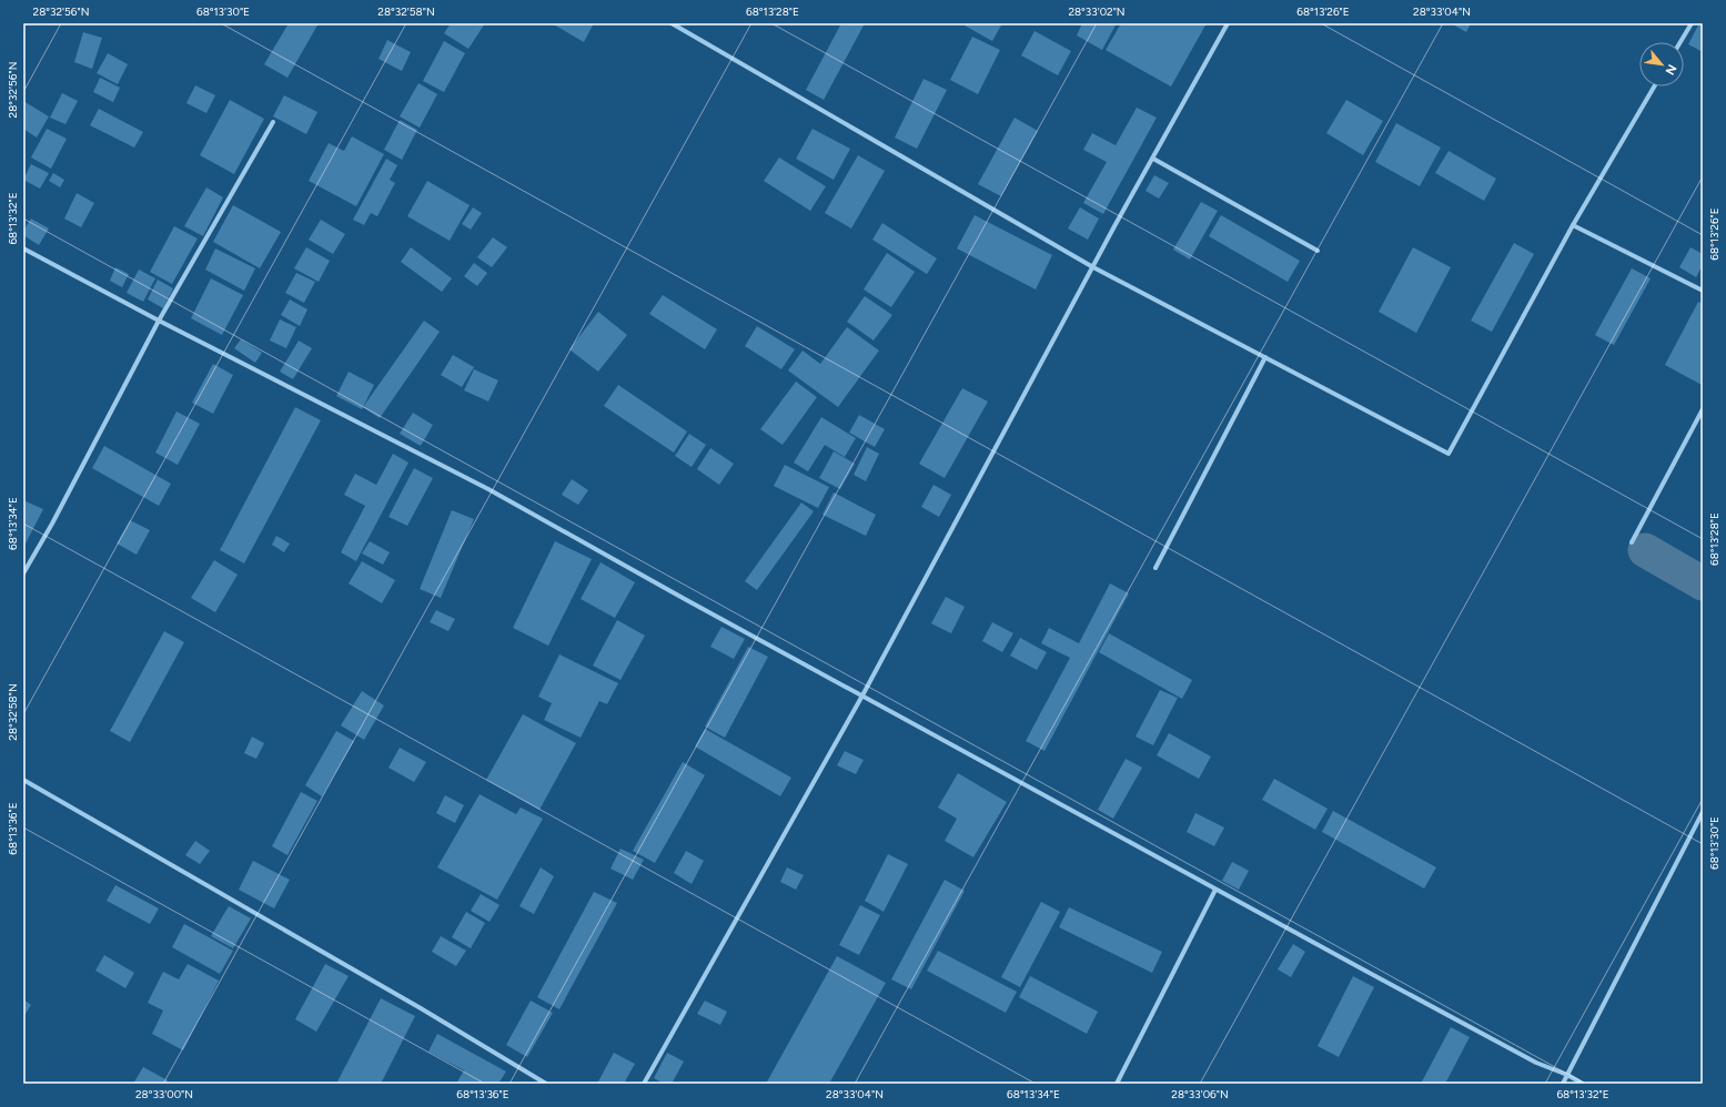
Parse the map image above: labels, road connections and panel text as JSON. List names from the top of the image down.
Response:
{
  "north": "bottom right",
  "coordinates": [
    "28°32'56\"N",
    "68°13'30\"E",
    "28°32'58\"N",
    "68°13'28\"E",
    "28°33'02\"N",
    "68°13'26\"E",
    "28°33'04\"N",
    "68°13'32\"E",
    "68°13'34\"E",
    "68°13'36\"E",
    "28°33'00\"N",
    "28°33'06\"N"
  ]
}
